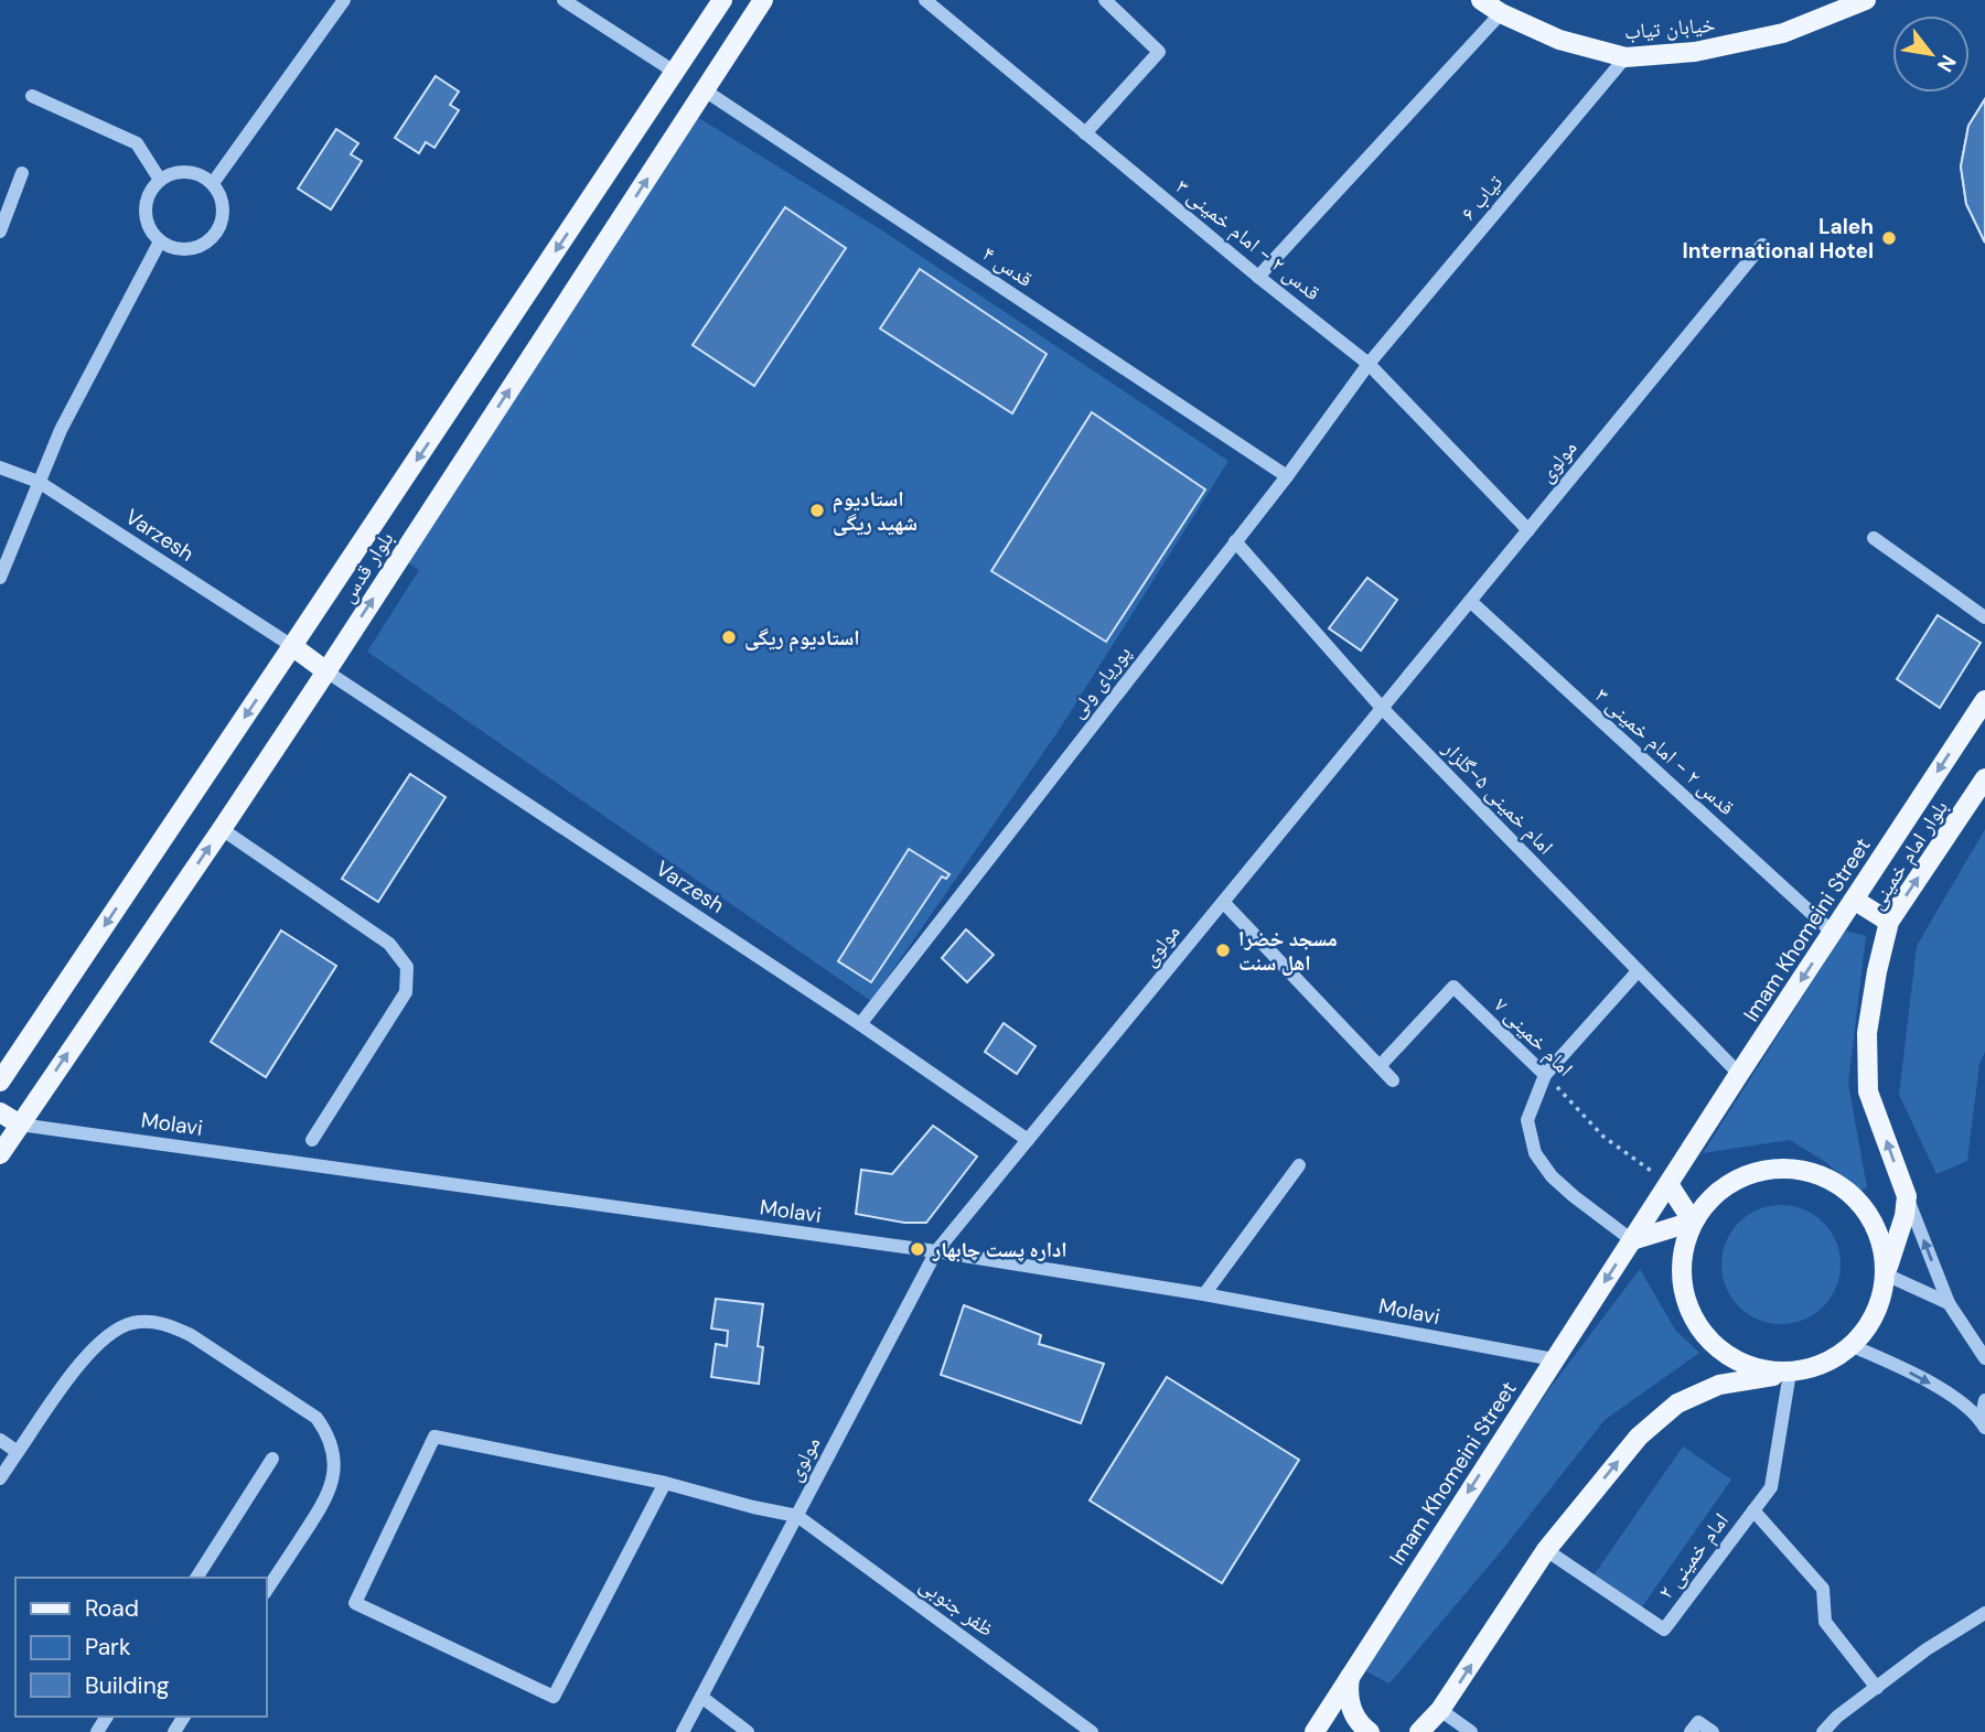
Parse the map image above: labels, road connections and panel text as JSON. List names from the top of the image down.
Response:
{
  "streets": {
    "main road": [
      "خیابان تیاب",
      "بلوار قدس",
      "بلوار امام خمینی",
      "Imam Khomeini Street"
    ],
    "street": [
      "تیاب ۶",
      "قدس ۲ - امام خمینی ۳",
      "قدس ۴",
      "مولوی",
      "Varzesh",
      "پوریای ولی",
      "امام خمینی ۵-گلزار",
      "امام خمینی ۷",
      "Molavi",
      "امام خمینی ۲",
      "ظفر جنوبی"
    ]
  },
  "crossings": [
    ["خیابان تیاب", "تیاب ۶"],
    ["تیاب ۶", "قدس ۲ - امام خمینی ۳"],
    ["تیاب ۶", "پوریای ولی"],
    ["قدس ۲ - امام خمینی ۳", "مولوی"],
    ["قدس ۲ - امام خمینی ۳", "پوریای ولی"],
    ["قدس ۲ - امام خمینی ۳", "Imam Khomeini Street"],
    ["قدس ۴", "بلوار قدس"],
    ["قدس ۴", "پوریای ولی"],
    ["مولوی", "Varzesh"],
    ["مولوی", "امام خمینی ۵-گلزار"],
    ["مولوی", "Molavi"],
    ["مولوی", "ظفر جنوبی"],
    ["Varzesh", "بلوار قدس"],
    ["Varzesh", "پوریای ولی"],
    ["بلوار قدس", "Molavi"],
    ["پوریای ولی", "امام خمینی ۵-گلزار"],
    ["امام خمینی ۵-گلزار", "Imam Khomeini Street"],
    ["Imam Khomeini Street", "امام خمینی ۷"],
    ["Imam Khomeini Street", "Molavi"]
  ],
  "one_way": ["بلوار امام خمینی", "Imam Khomeini Street"],
  "places": [
    "Laleh International Hotel",
    "استادیوم شهید ریگی",
    "استادیوم ریگی",
    "مسجد خضرا اهل سنت",
    "اداره پست چابهار"
  ],
  "legend": ["Road", "Park", "Building"],
  "north": "bottom right"
}
